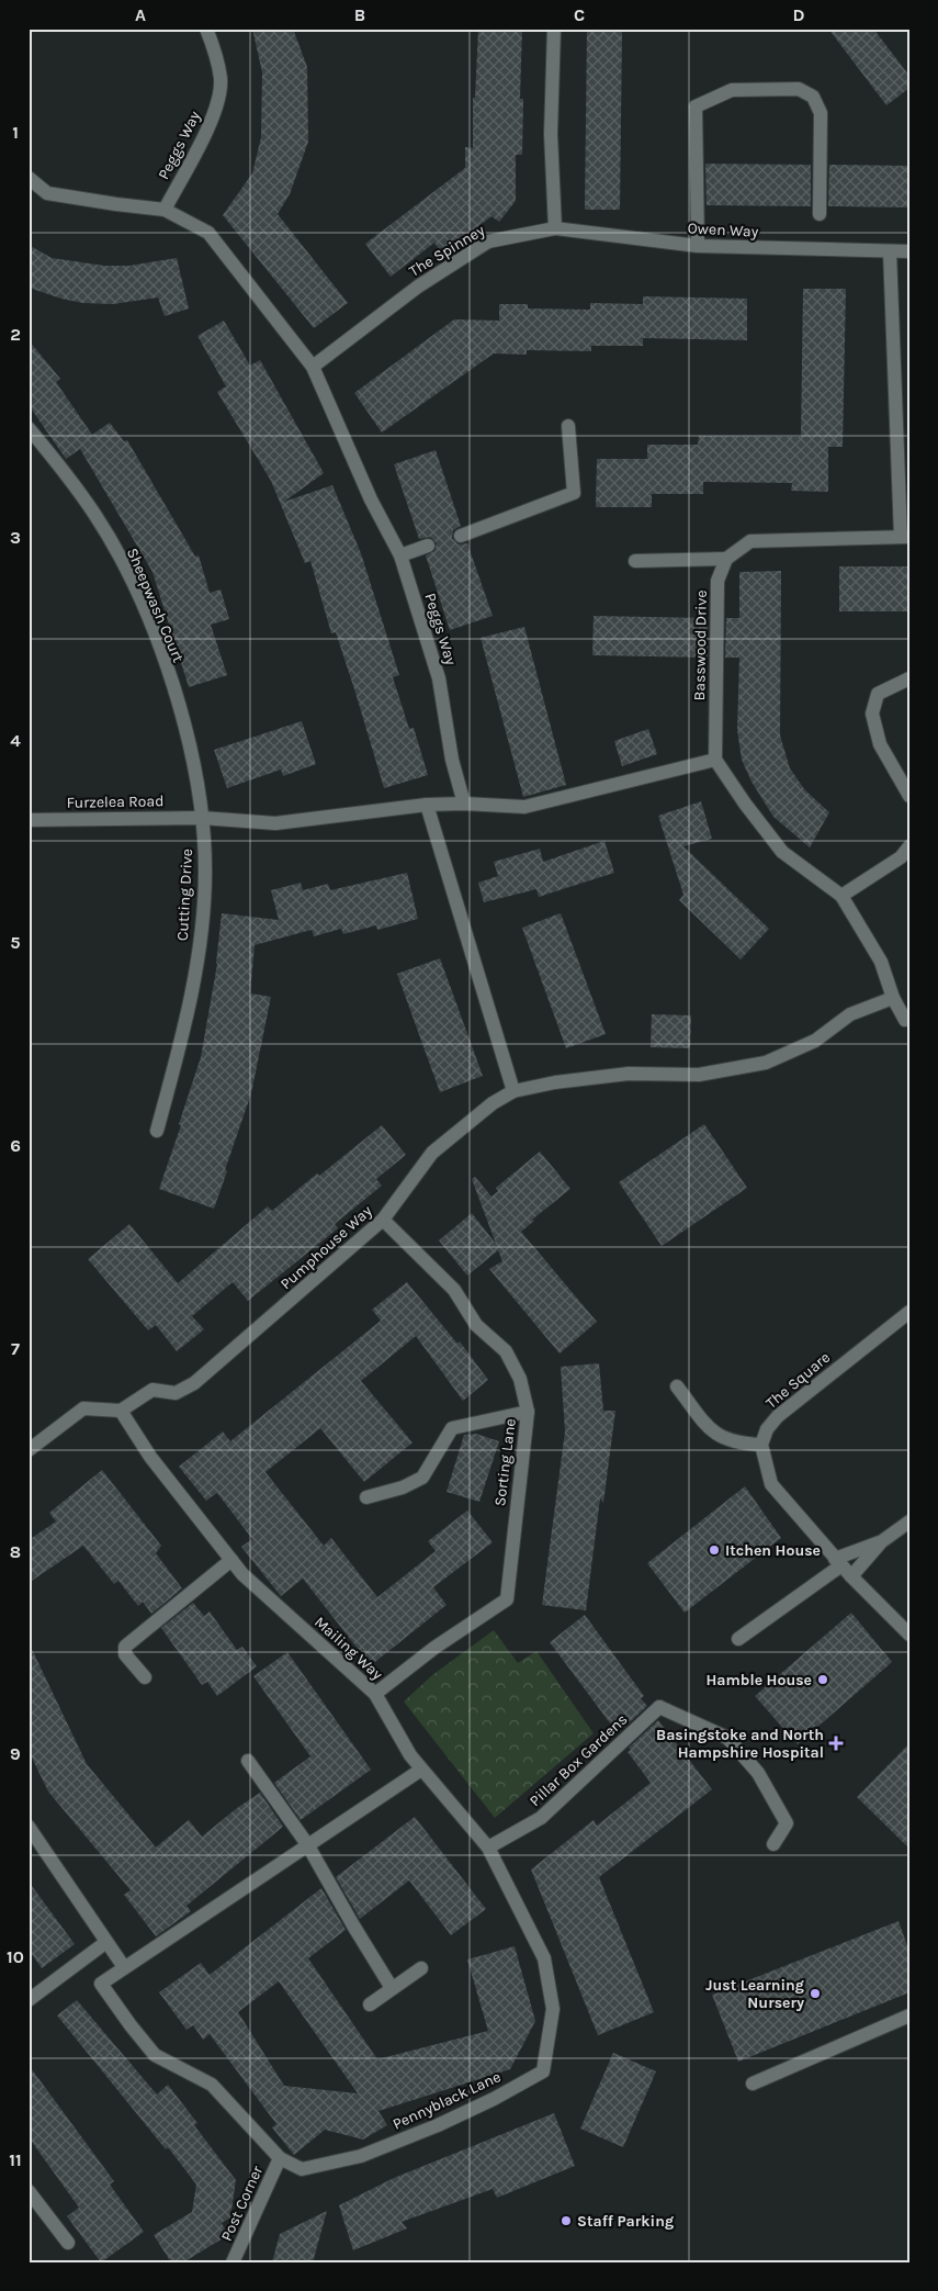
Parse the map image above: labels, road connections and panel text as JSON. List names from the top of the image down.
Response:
{
  "streets": {
    "street": [
      "Peggs Way",
      "Owen Way",
      "The Spinney",
      "Sheepwash Court",
      "Basswood Drive",
      "Furzelea Road",
      "Cutting Drive",
      "Pumphouse Way",
      "The Square",
      "Sorting Lane",
      "Mailing Way",
      "Pillar Box Gardens",
      "Pennyblack Lane",
      "Post Corner"
    ]
  },
  "crossings": [
    ["Peggs Way", "The Spinney"],
    ["Owen Way", "The Spinney"],
    ["Sheepwash Court", "Furzelea Road"],
    ["Sheepwash Court", "Cutting Drive"],
    ["Furzelea Road", "Cutting Drive"],
    ["Pumphouse Way", "Sorting Lane"],
    ["Pumphouse Way", "Mailing Way"],
    ["Sorting Lane", "Mailing Way"],
    ["Mailing Way", "Pennyblack Lane"],
    ["Pillar Box Gardens", "Pennyblack Lane"],
    ["Pennyblack Lane", "Post Corner"]
  ],
  "places": {
    "other": [
      "Itchen House",
      "Hamble House",
      "Just Learning Nursery",
      "Staff Parking"
    ],
    "health": ["Basingstoke and North Hampshire Hospital"]
  },
  "grid": {
    "columns": [
      "A",
      "B",
      "C",
      "D"
    ],
    "rows": [
      "1",
      "2",
      "3",
      "4",
      "5",
      "6",
      "7",
      "8",
      "9",
      "10",
      "11"
    ]
  }
}
